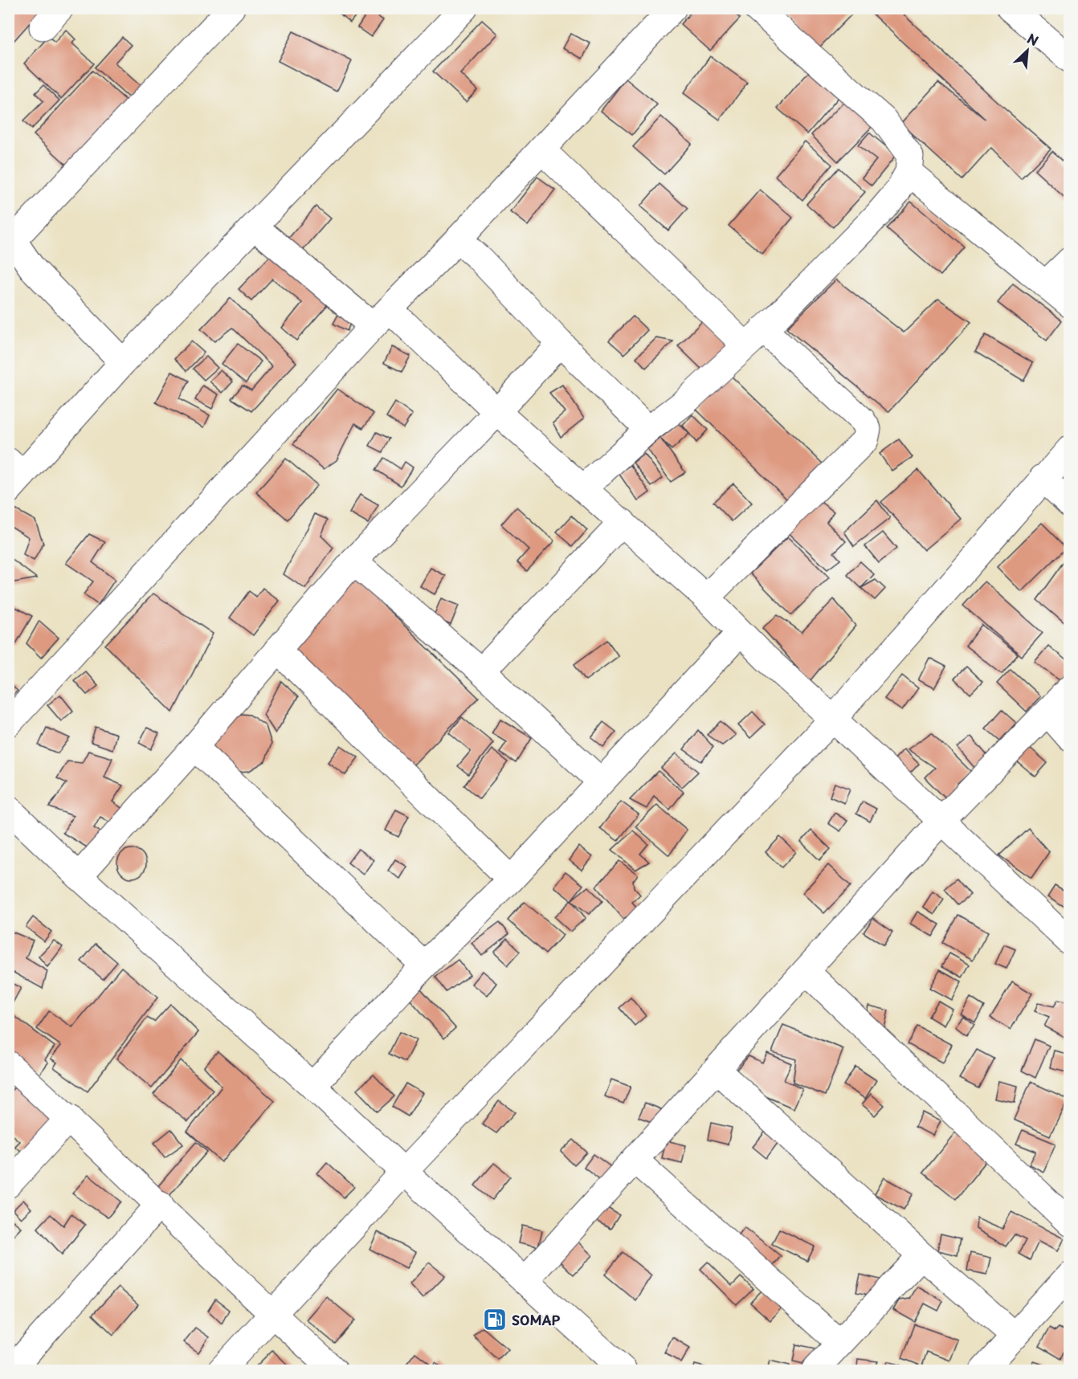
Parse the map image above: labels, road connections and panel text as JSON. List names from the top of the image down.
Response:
{
  "places": {
    "fuel station": ["SOMAP"]
  },
  "north": "top right"
}
